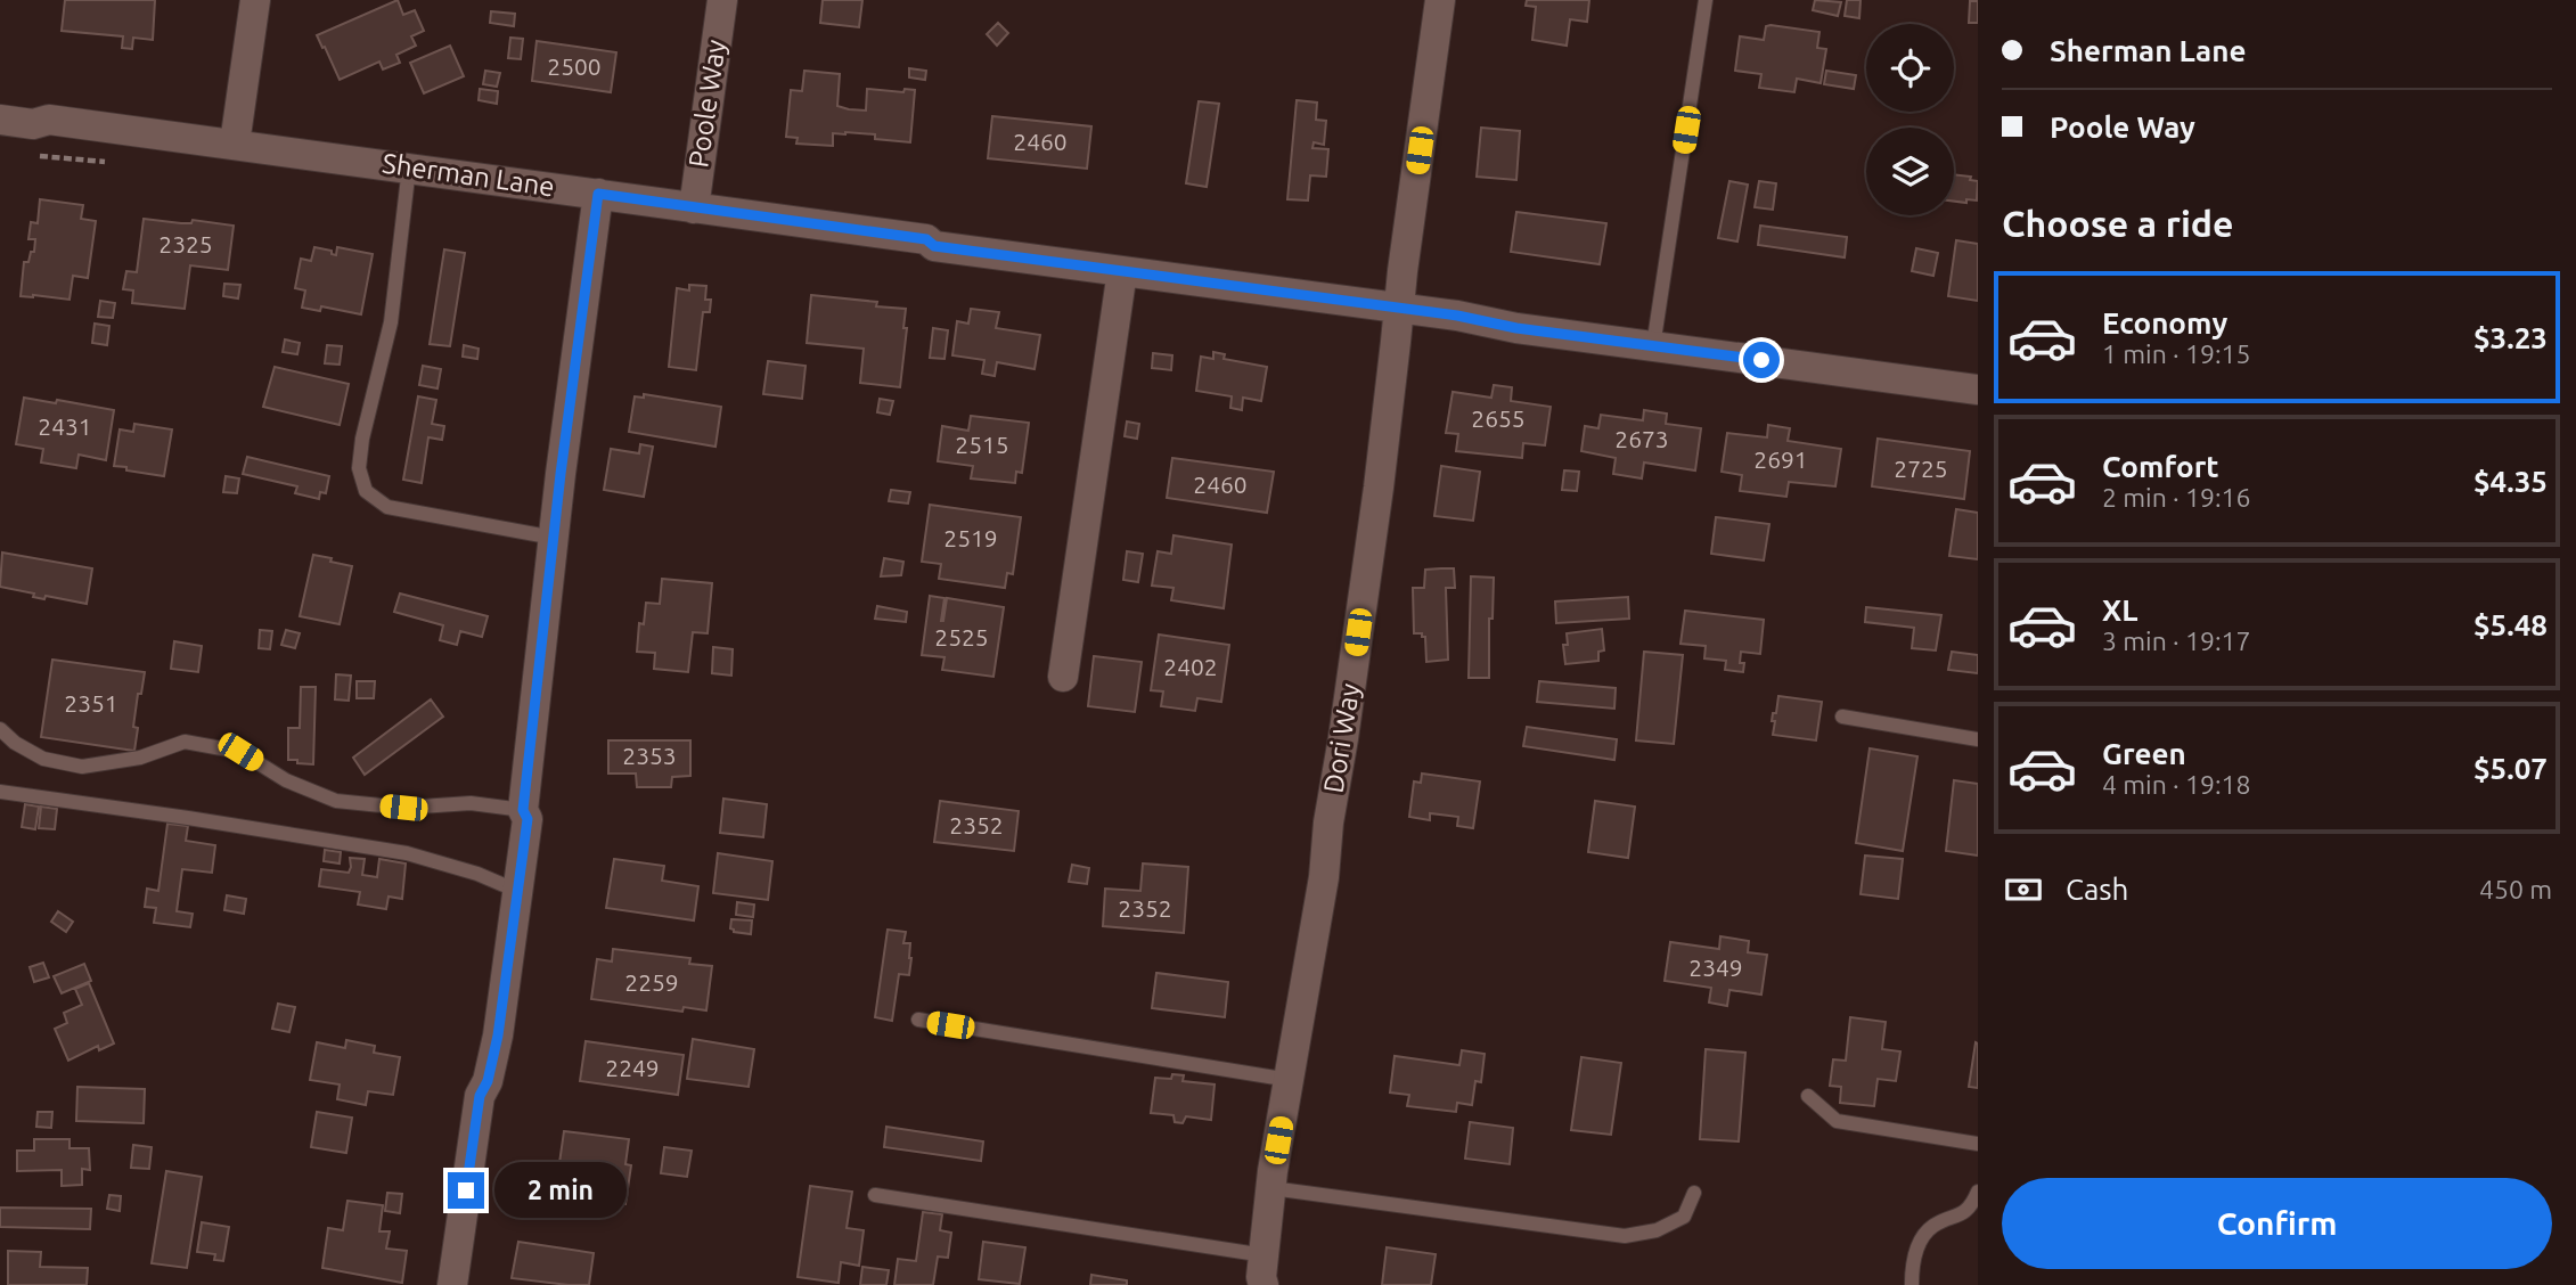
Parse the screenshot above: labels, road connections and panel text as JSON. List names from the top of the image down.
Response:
{
  "streets": {
    "street": ["Poole Way", "Sherman Lane", "Dori Way"]
  },
  "crossings": [
    ["Poole Way", "Sherman Lane"],
    ["Sherman Lane", "Dori Way"]
  ],
  "house_numbers": [
    "2500",
    "2460",
    "2325",
    "2655",
    "2431",
    "2673",
    "2515",
    "2691",
    "2725",
    "2460",
    "2519",
    "2525",
    "2402",
    "2351",
    "2353",
    "2352",
    "2352",
    "2349",
    "2259",
    "2249"
  ],
  "page": {
    "banner": ["Sherman Lane", "Poole Way"],
    "heading": "Choose a ride",
    "list": [
      {
        "name": "Economy",
        "note": "1 min · 19:15",
        "value": "$3.23"
      },
      {
        "name": "Comfort",
        "note": "2 min · 19:16",
        "value": "$4.35"
      },
      {
        "name": "XL",
        "note": "3 min · 19:17",
        "value": "$5.48"
      },
      {
        "name": "Green",
        "note": "4 min · 19:18",
        "value": "$5.07"
      }
    ],
    "pay": ["Cash", "450 m"],
    "bubble": "2 min",
    "buttons": "Confirm"
  }
}
